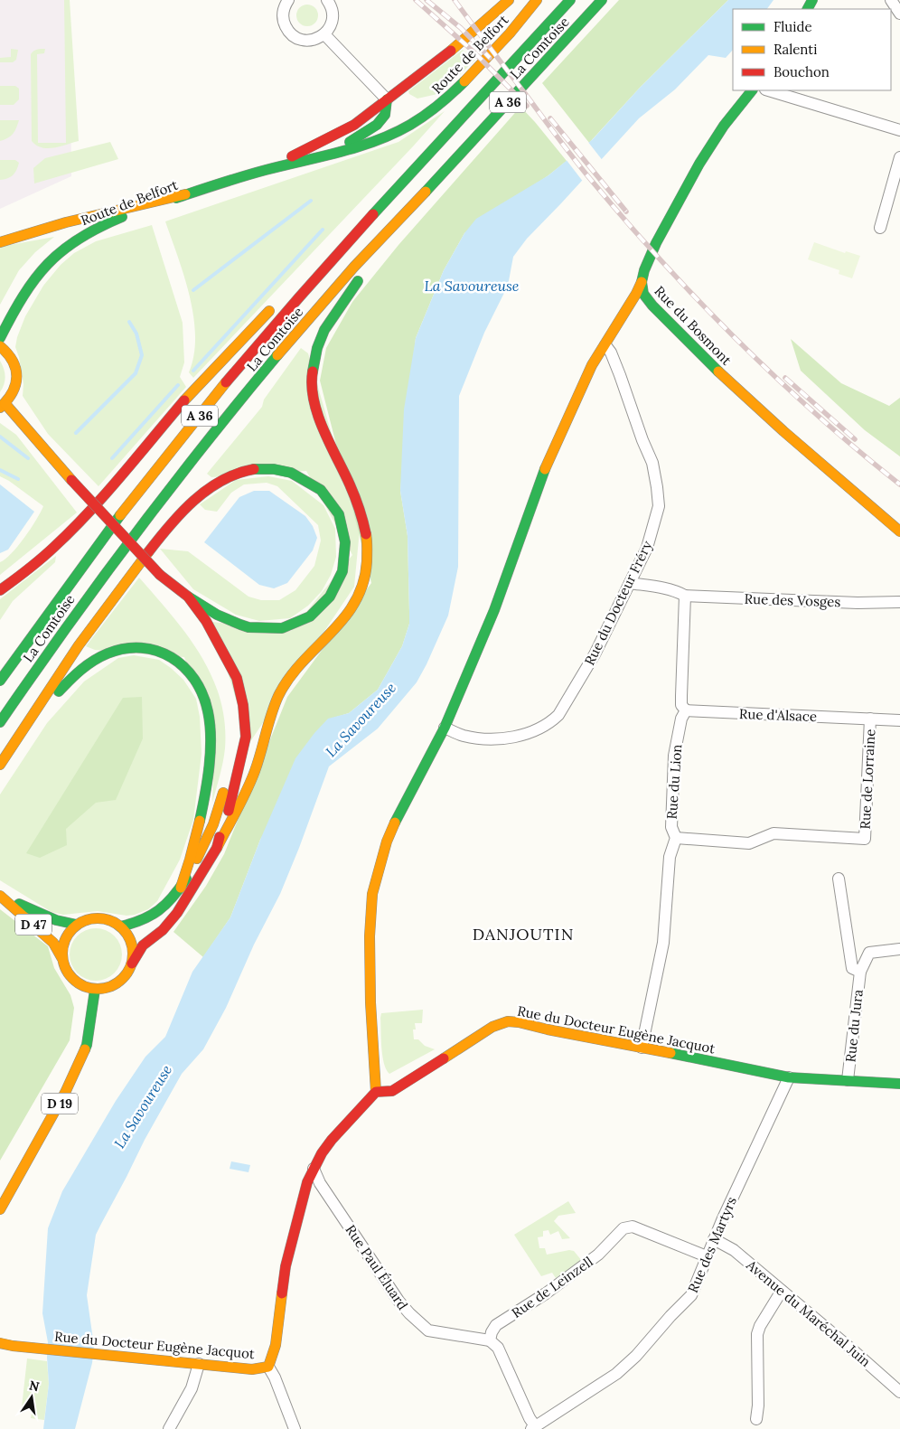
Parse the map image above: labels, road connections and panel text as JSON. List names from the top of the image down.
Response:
{
  "streets": {
    "main road": [
      "La Comtoise",
      "Route de Belfort",
      "A 36",
      "Rue du Bosmont",
      "D 47",
      "Rue du Docteur Eugène Jacquot",
      "D 19"
    ],
    "street": [
      "Rue des Vosges",
      "Rue du Docteur Fréry",
      "Rue d'Alsace",
      "Rue de Lorraine",
      "Rue du Lion",
      "Rue du Jura",
      "Rue des Martyrs",
      "Rue Paul Éluard",
      "Rue de Leinzell",
      "Avenue du Maréchal Juin"
    ]
  },
  "crossings": [
    ["Rue des Vosges", "Rue du Docteur Fréry"],
    ["Rue d'Alsace", "Rue de Lorraine"],
    ["Rue d'Alsace", "Rue du Lion"],
    ["Rue de Lorraine", "Rue du Lion"],
    ["Rue du Lion", "Rue du Docteur Eugène Jacquot"],
    ["D 47", "D 19"],
    ["Rue du Jura", "Rue du Docteur Eugène Jacquot"],
    ["Rue du Docteur Eugène Jacquot", "Rue des Martyrs"],
    ["Rue du Docteur Eugène Jacquot", "Rue Paul Éluard"],
    ["Rue des Martyrs", "Rue de Leinzell"],
    ["Rue des Martyrs", "Avenue du Maréchal Juin"],
    ["Rue Paul Éluard", "Rue de Leinzell"]
  ],
  "districts": ["DANJOUTIN"],
  "water": ["La Savoureuse"],
  "legend": ["Fluide", "Ralenti", "Bouchon"],
  "north": "top"
}
